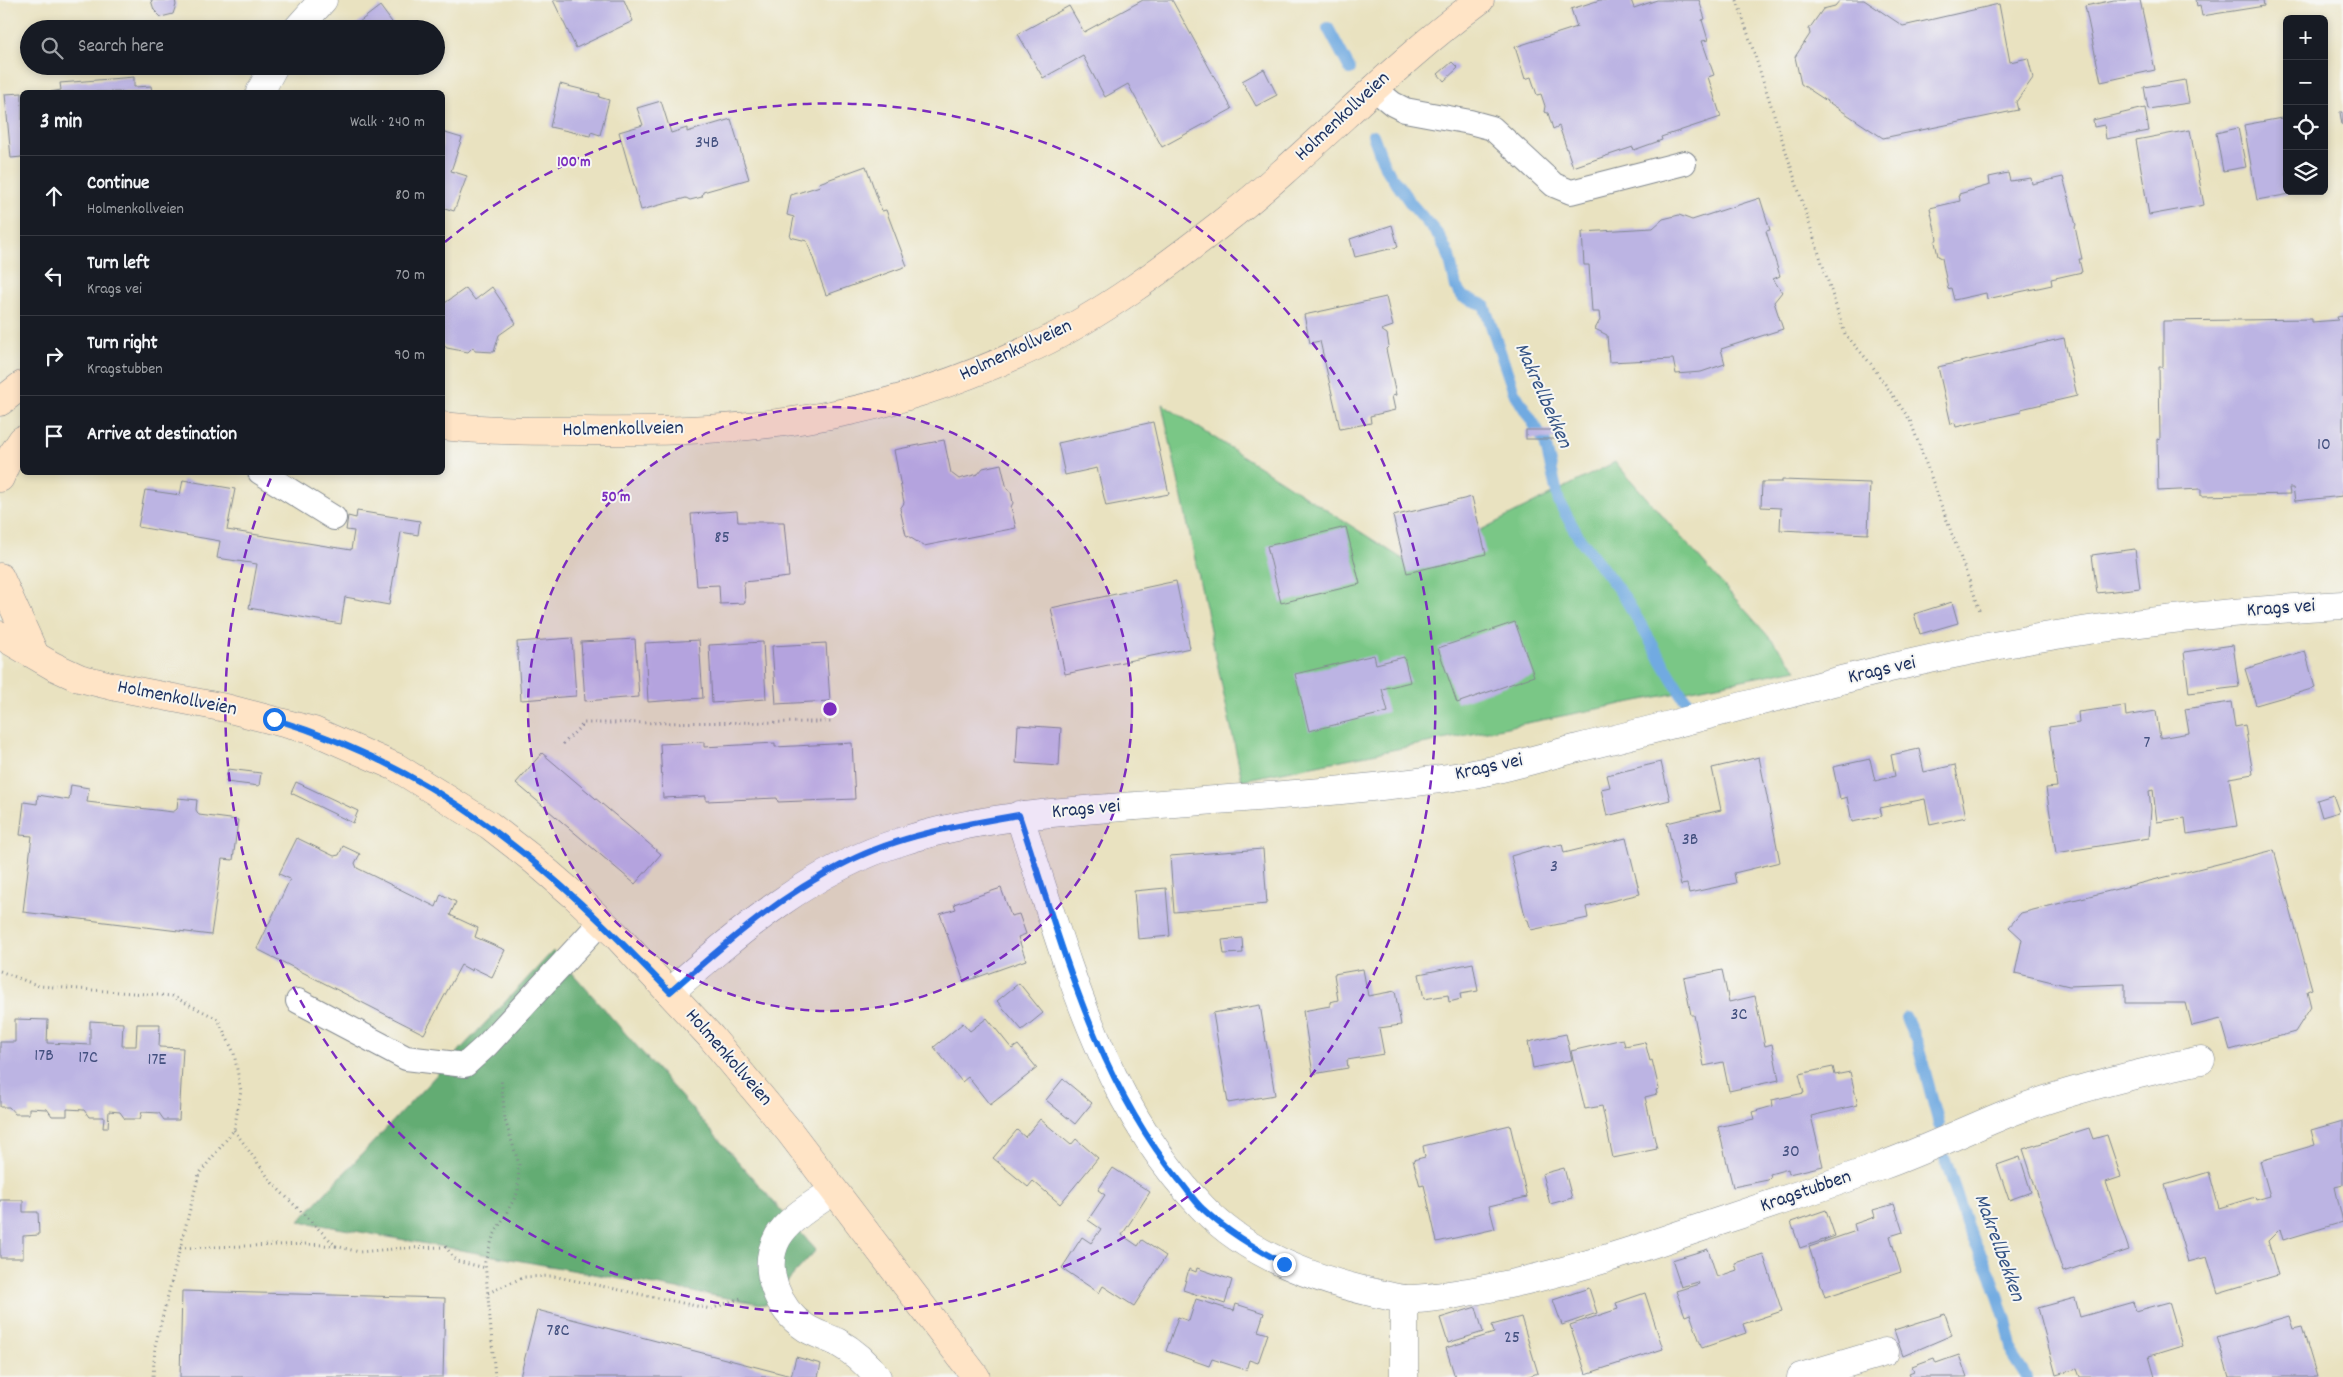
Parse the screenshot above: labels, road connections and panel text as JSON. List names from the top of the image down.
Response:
{
  "streets": {
    "main road": ["Holmenkollveien"],
    "street": ["Krags vei", "Kragstubben"]
  },
  "crossings": [
    ["Holmenkollveien", "Krags vei"],
    ["Krags vei", "Kragstubben"]
  ],
  "water": ["Makrellbekken"],
  "house_numbers": [
    "34B",
    "10",
    "85",
    "7",
    "3B",
    "3",
    "3C",
    "17B",
    "17C",
    "17E",
    "30",
    "78C",
    "25"
  ],
  "page": {
    "map_buttons": ["+", "−"],
    "search": "Search here",
    "heading": ["3 min", "Walk · 240 m"],
    "list": [
      ["Continue", "Holmenkollveien", "80 m"],
      ["Turn left", "Krags vei", "70 m"],
      ["Turn right", "Kragstubben", "90 m"],
      "Arrive at destination"
    ]
  },
  "rings": ["100 m", "50 m"]
}
